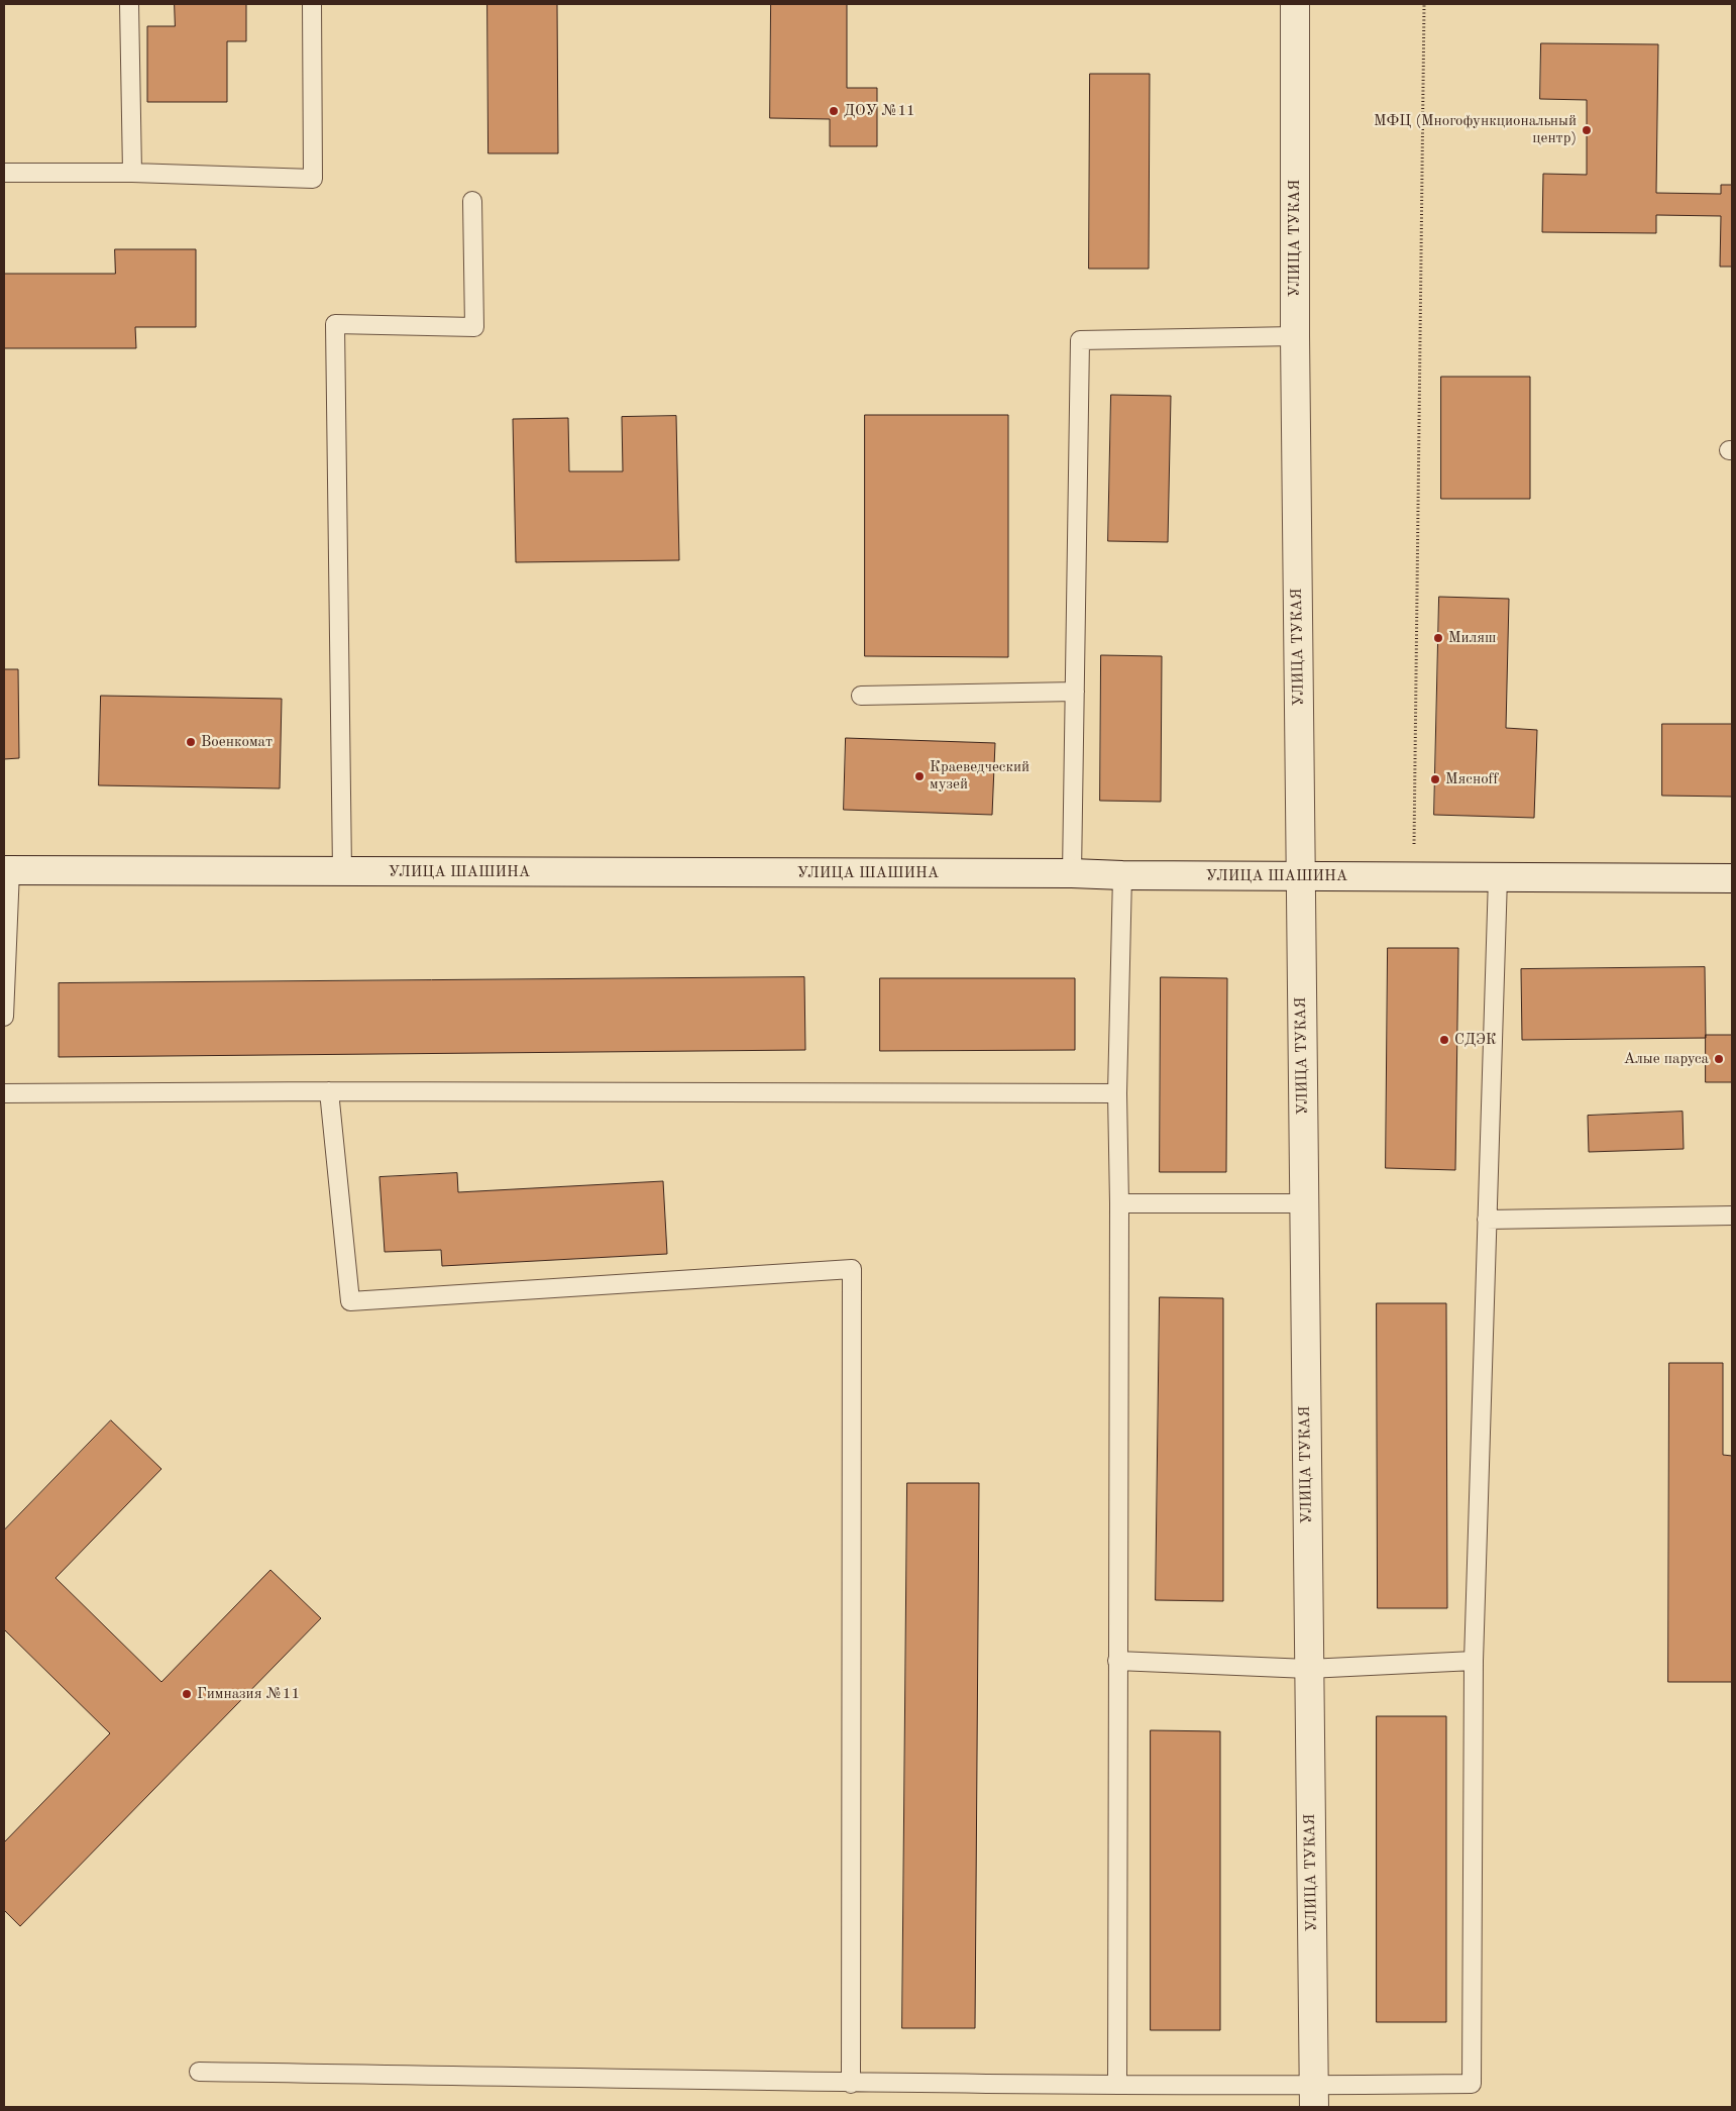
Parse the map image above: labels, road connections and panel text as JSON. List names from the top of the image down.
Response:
{
  "streets": {
    "street": ["УЛИЦА ТУКАЯ", "УЛИЦА ШАШИНА"]
  },
  "crossings": [
    ["УЛИЦА ТУКАЯ", "УЛИЦА ШАШИНА"]
  ],
  "places": [
    "ДОУ №11",
    "МФЦ (Многофункциональный центр)",
    "Миляш",
    "Военкомат",
    "Краеведческий музей",
    "Мясноff",
    "СДЭК",
    "Алые паруса",
    "Гимназия №11"
  ]
}
